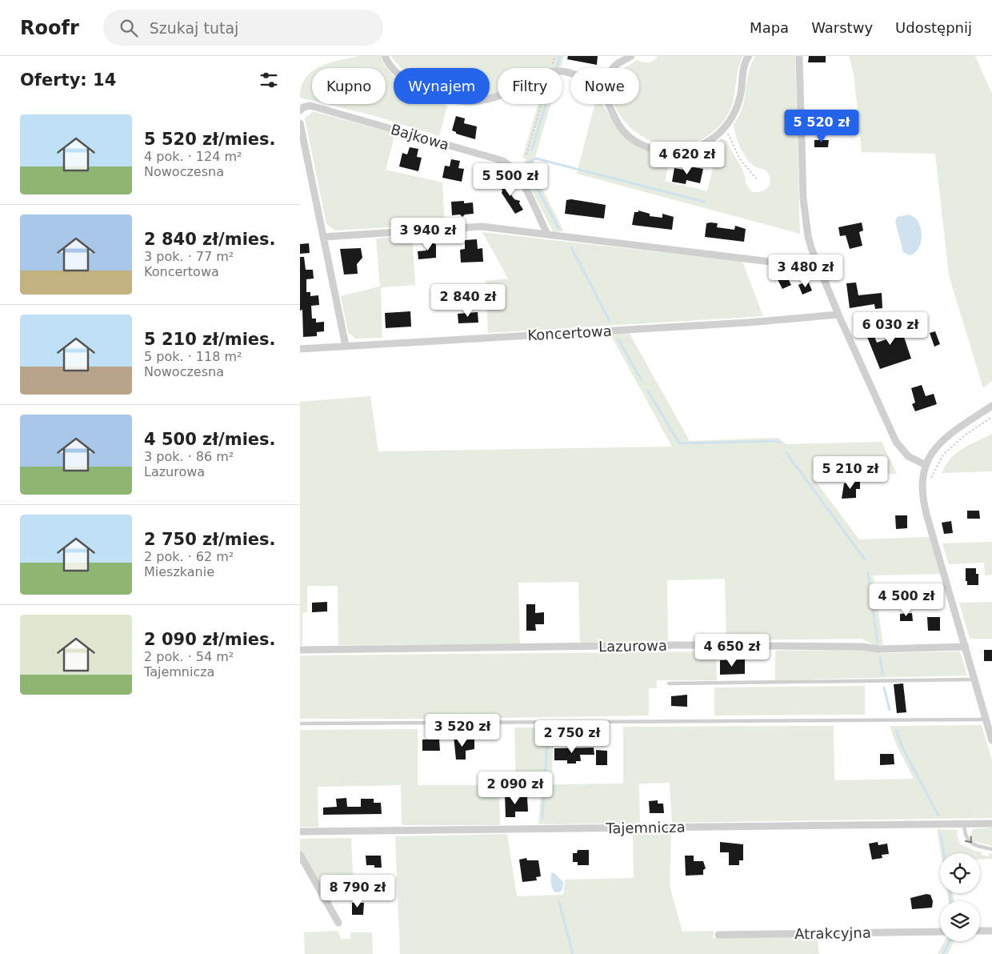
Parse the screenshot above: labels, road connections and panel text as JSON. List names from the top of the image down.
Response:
{
  "streets": {
    "street": [
      "Bajkowa",
      "Koncertowa",
      "Lazurowa",
      "Tajemnicza",
      "Atrakcyjna"
    ]
  },
  "page": {
    "header": "Roofr",
    "search": "Szukaj tutaj",
    "nav": ["Mapa", "Warstwy", "Udostępnij"],
    "heading": "Oferty: 14",
    "chip": [
      "Kupno",
      "Wynajem",
      "Filtry",
      "Nowe"
    ],
    "list": [
      {
        "name": "5 520 zł/mies.",
        "note": "4 pok. · 124 m² · Nowoczesna"
      },
      {
        "name": "2 840 zł/mies.",
        "note": "3 pok. · 77 m² · Koncertowa"
      },
      {
        "name": "5 210 zł/mies.",
        "note": "5 pok. · 118 m² · Nowoczesna"
      },
      {
        "name": "4 500 zł/mies.",
        "note": "3 pok. · 86 m² · Lazurowa"
      },
      {
        "name": "2 750 zł/mies.",
        "note": "2 pok. · 62 m² · Mieszkanie"
      },
      {
        "name": "2 090 zł/mies.",
        "note": "2 pok. · 54 m² · Tajemnicza"
      }
    ],
    "price": [
      "5 520 zł",
      "4 620 zł",
      "5 500 zł",
      "3 940 zł",
      "3 480 zł",
      "2 840 zł",
      "6 030 zł",
      "5 210 zł",
      "4 500 zł",
      "4 650 zł",
      "3 520 zł",
      "2 750 zł",
      "2 090 zł",
      "8 790 zł"
    ]
  }
}
